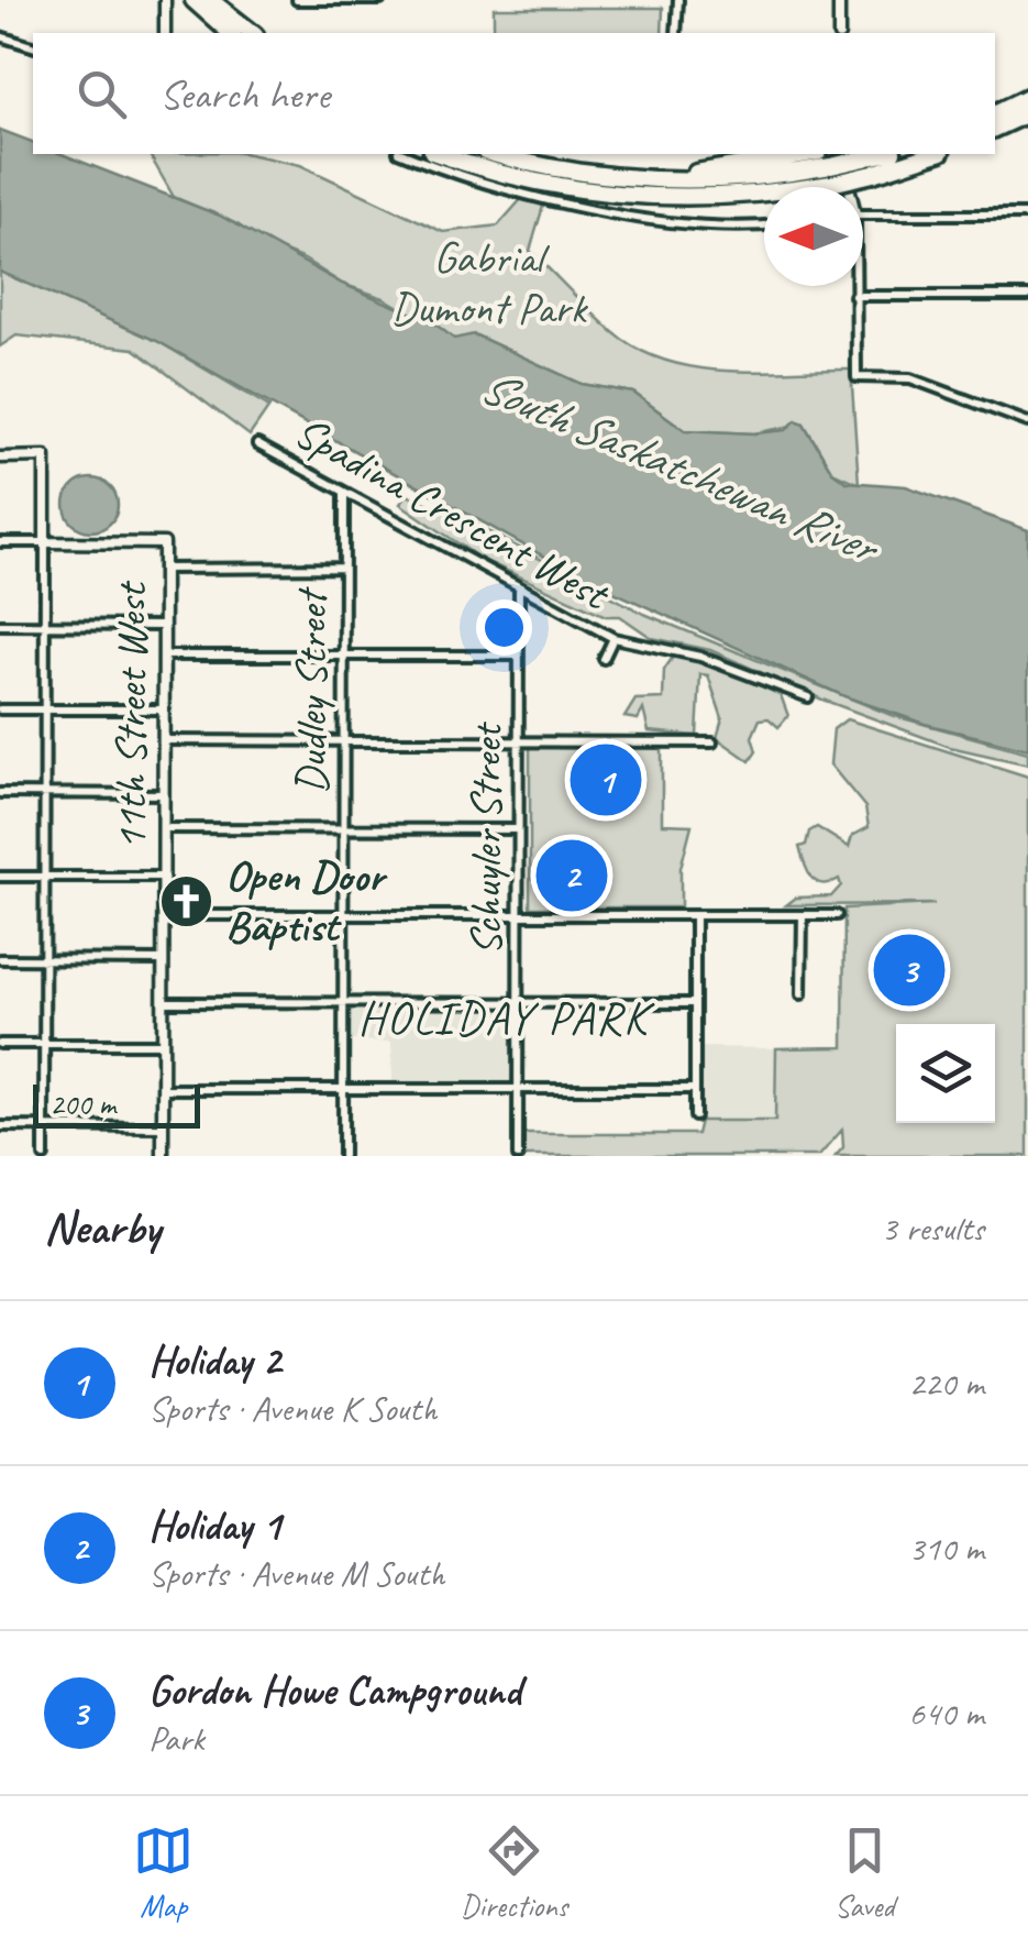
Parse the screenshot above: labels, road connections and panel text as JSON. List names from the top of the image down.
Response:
{
  "streets": {
    "street": [
      "Spadina Crescent West",
      "Dudley Street",
      "11th Street West",
      "Schuyler Street"
    ]
  },
  "crossings": [
    ["Spadina Crescent West", "Dudley Street"],
    ["Spadina Crescent West", "Schuyler Street"]
  ],
  "districts": ["HOLIDAY PARK"],
  "water": ["South Saskatchewan River"],
  "parks": ["Gabrial Dumont Park"],
  "places": {
    "church": ["Open Door Baptist"]
  },
  "scale_bar": "200 m",
  "north": "left",
  "page": {
    "search": "Search here",
    "pins": ["1", "2", "3"],
    "scale": "200 m",
    "heading": ["Nearby", "3 results"],
    "list": [
      {
        "mark": "1",
        "name": "Holiday 2",
        "note": "Sports · Avenue K South",
        "value": "220 m"
      },
      {
        "mark": "2",
        "name": "Holiday 1",
        "note": "Sports · Avenue M South",
        "value": "310 m"
      },
      {
        "mark": "3",
        "name": "Gordon Howe Campground",
        "note": "Park",
        "value": "640 m"
      }
    ],
    "nav": ["Map", "Directions", "Saved"]
  }
}
